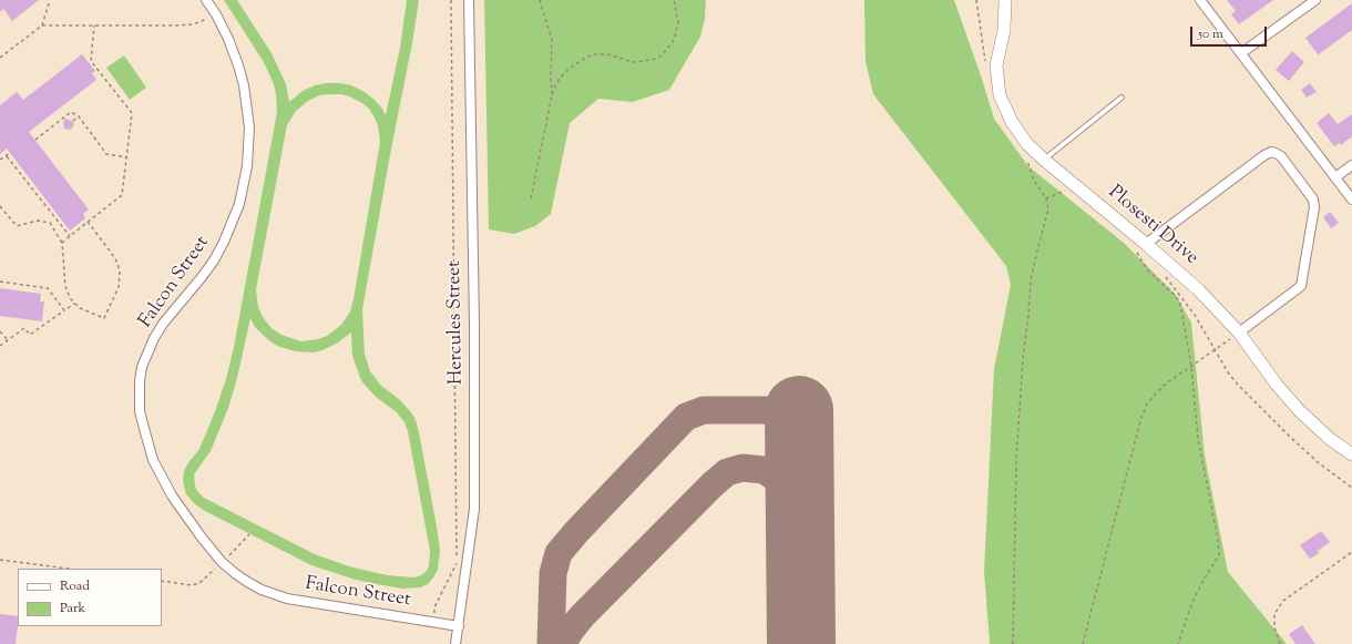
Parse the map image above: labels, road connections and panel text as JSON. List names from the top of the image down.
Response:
{
  "streets": {
    "street": ["Plosesti Drive", "Falcon Street", "Hercules Street"]
  },
  "crossings": [
    ["Falcon Street", "Hercules Street"]
  ],
  "legend": ["Road", "Park"],
  "scale_bar": "50 m"
}
